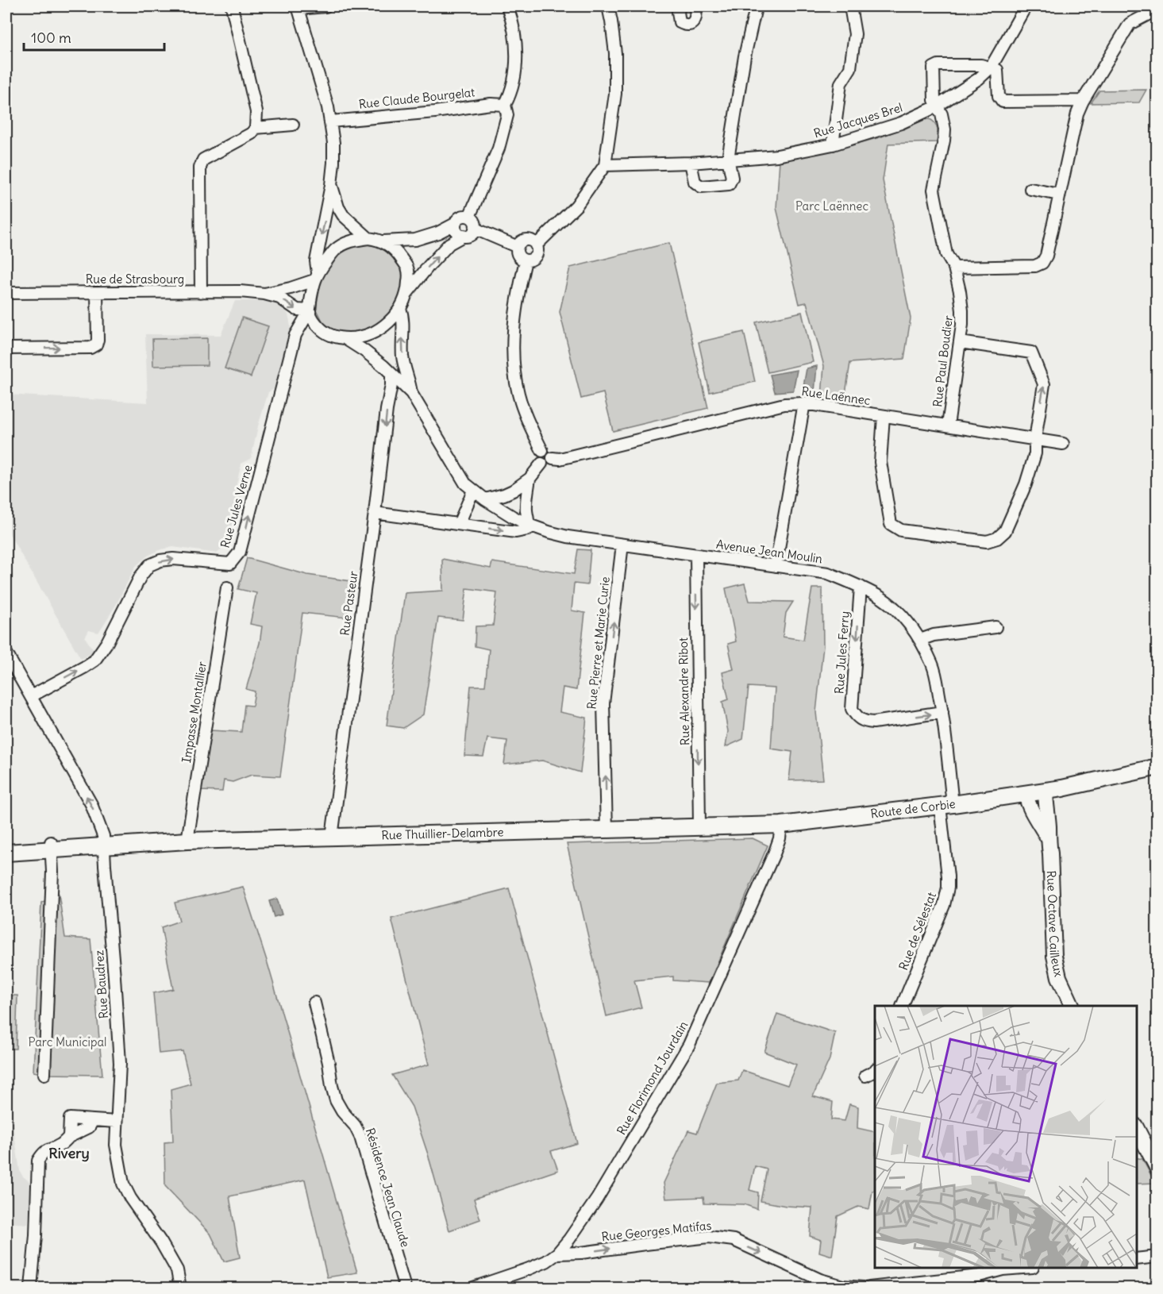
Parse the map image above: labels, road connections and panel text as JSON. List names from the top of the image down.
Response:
{
  "streets": {
    "main road": ["Route de Corbie", "Rue Thuillier-Delambre"],
    "street": [
      "Rue Claude Bourgelat",
      "Rue Jacques Brel",
      "Rue de Strasbourg",
      "Rue Paul Boudier",
      "Rue Laënnec",
      "Rue Jules Verne",
      "Avenue Jean Moulin",
      "Rue Pasteur",
      "Rue Pierre et Marie Curie",
      "Rue Jules Ferry",
      "Rue Alexandre Ribot",
      "Impasse Montallier",
      "Rue Octave Cailleux",
      "Rue de Sélestat",
      "Rue Baudrez",
      "Rue Florimond Jourdain",
      "Résidence Jean Claude",
      "Rue Georges Matifas"
    ]
  },
  "crossings": [
    ["Rue Jacques Brel", "Rue Paul Boudier"],
    ["Rue Paul Boudier", "Rue Laënnec"],
    ["Rue Jules Verne", "Rue Baudrez"],
    ["Avenue Jean Moulin", "Rue Pierre et Marie Curie"],
    ["Avenue Jean Moulin", "Rue Jules Ferry"],
    ["Avenue Jean Moulin", "Rue Alexandre Ribot"],
    ["Avenue Jean Moulin", "Route de Corbie"],
    ["Avenue Jean Moulin", "Rue de Sélestat"],
    ["Rue Pasteur", "Rue Thuillier-Delambre"],
    ["Rue Pierre et Marie Curie", "Rue Thuillier-Delambre"],
    ["Rue Alexandre Ribot", "Rue Thuillier-Delambre"],
    ["Impasse Montallier", "Rue Thuillier-Delambre"],
    ["Route de Corbie", "Rue Thuillier-Delambre"],
    ["Route de Corbie", "Rue Octave Cailleux"],
    ["Route de Corbie", "Rue de Sélestat"],
    ["Route de Corbie", "Rue Florimond Jourdain"],
    ["Rue Thuillier-Delambre", "Rue Baudrez"],
    ["Rue Thuillier-Delambre", "Rue Florimond Jourdain"],
    ["Rue Florimond Jourdain", "Rue Georges Matifas"]
  ],
  "one_way": [
    "Rue Jules Verne",
    "Rue Pierre et Marie Curie",
    "Rue Alexandre Ribot",
    "Rue Georges Matifas"
  ],
  "districts": ["Rivery"],
  "parks": ["Parc Laënnec", "Parc Municipal"],
  "scale_bar": "100 m"
}
